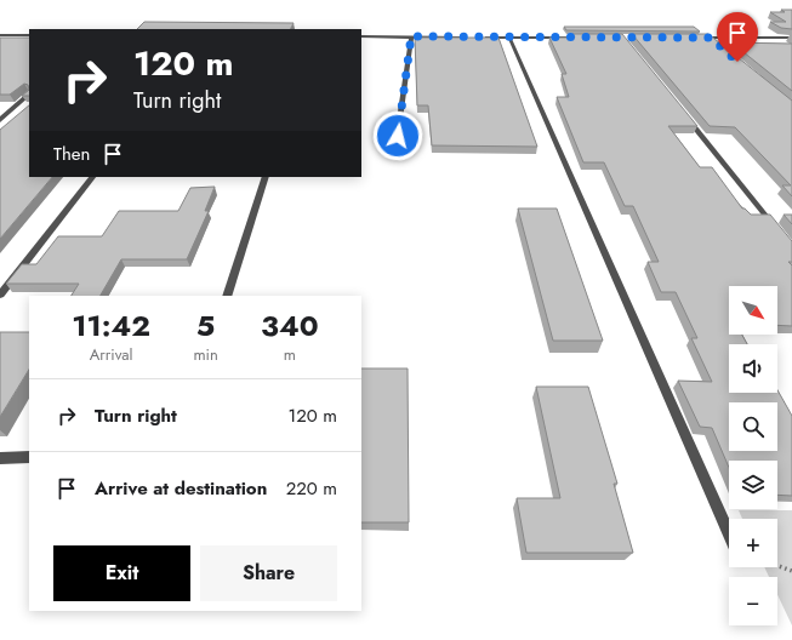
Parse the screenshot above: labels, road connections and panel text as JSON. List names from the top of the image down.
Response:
{
  "north": "bottom right",
  "page": {
    "turn": ["120 m", "Turn right"],
    "then": "Then",
    "map_buttons": ["+", "−"],
    "eta": [
      "11:42",
      "Arrival",
      "5",
      "min",
      "340",
      "m"
    ],
    "list": [
      {
        "name": "Turn right",
        "value": "120 m"
      },
      {
        "name": "Arrive at destination",
        "value": "220 m"
      }
    ],
    "buttons": ["Exit", "Share"]
  }
}
